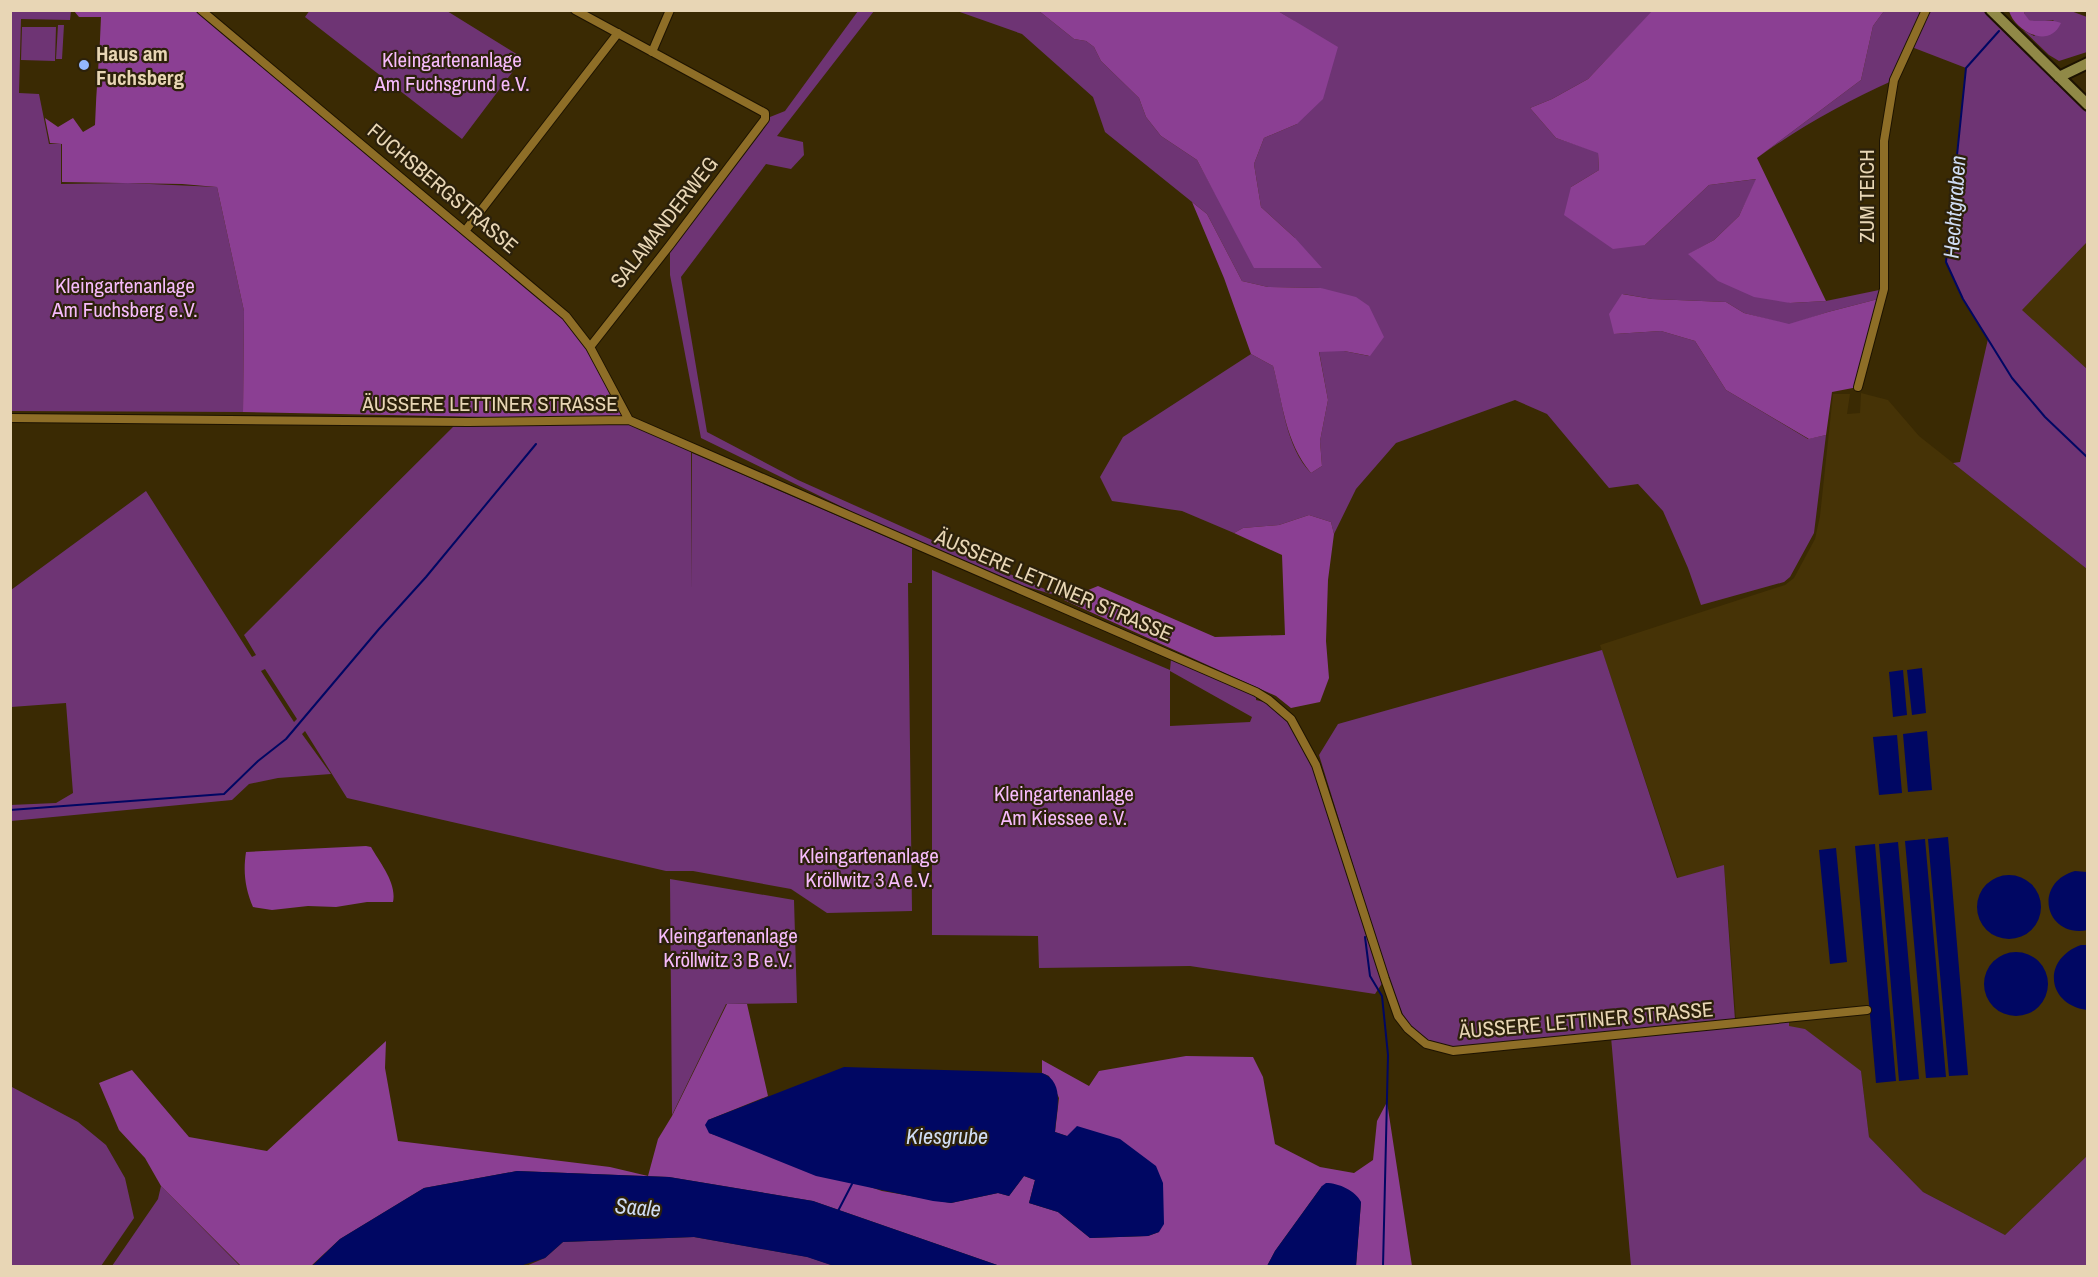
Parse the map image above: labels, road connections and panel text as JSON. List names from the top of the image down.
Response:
{
  "streets": {
    "street": [
      "FUCHSBERGSTRASSE",
      "ZUM TEICH",
      "SALAMANDERWEG",
      "ÄUSSERE LETTINER STRASSE"
    ]
  },
  "crossings": [
    ["FUCHSBERGSTRASSE", "SALAMANDERWEG"],
    ["FUCHSBERGSTRASSE", "ÄUSSERE LETTINER STRASSE"]
  ],
  "water": ["Hechtgraben", "Kiesgrube", "Saale"],
  "parks": [
    "Kleingartenanlage Am Fuchsgrund e.V.",
    "Kleingartenanlage Am Fuchsberg e.V.",
    "Kleingartenanlage Am Kiessee e.V.",
    "Kleingartenanlage Kröllwitz 3 A e.V.",
    "Kleingartenanlage Kröllwitz 3 B e.V."
  ],
  "places": ["Haus am Fuchsberg"]
}
